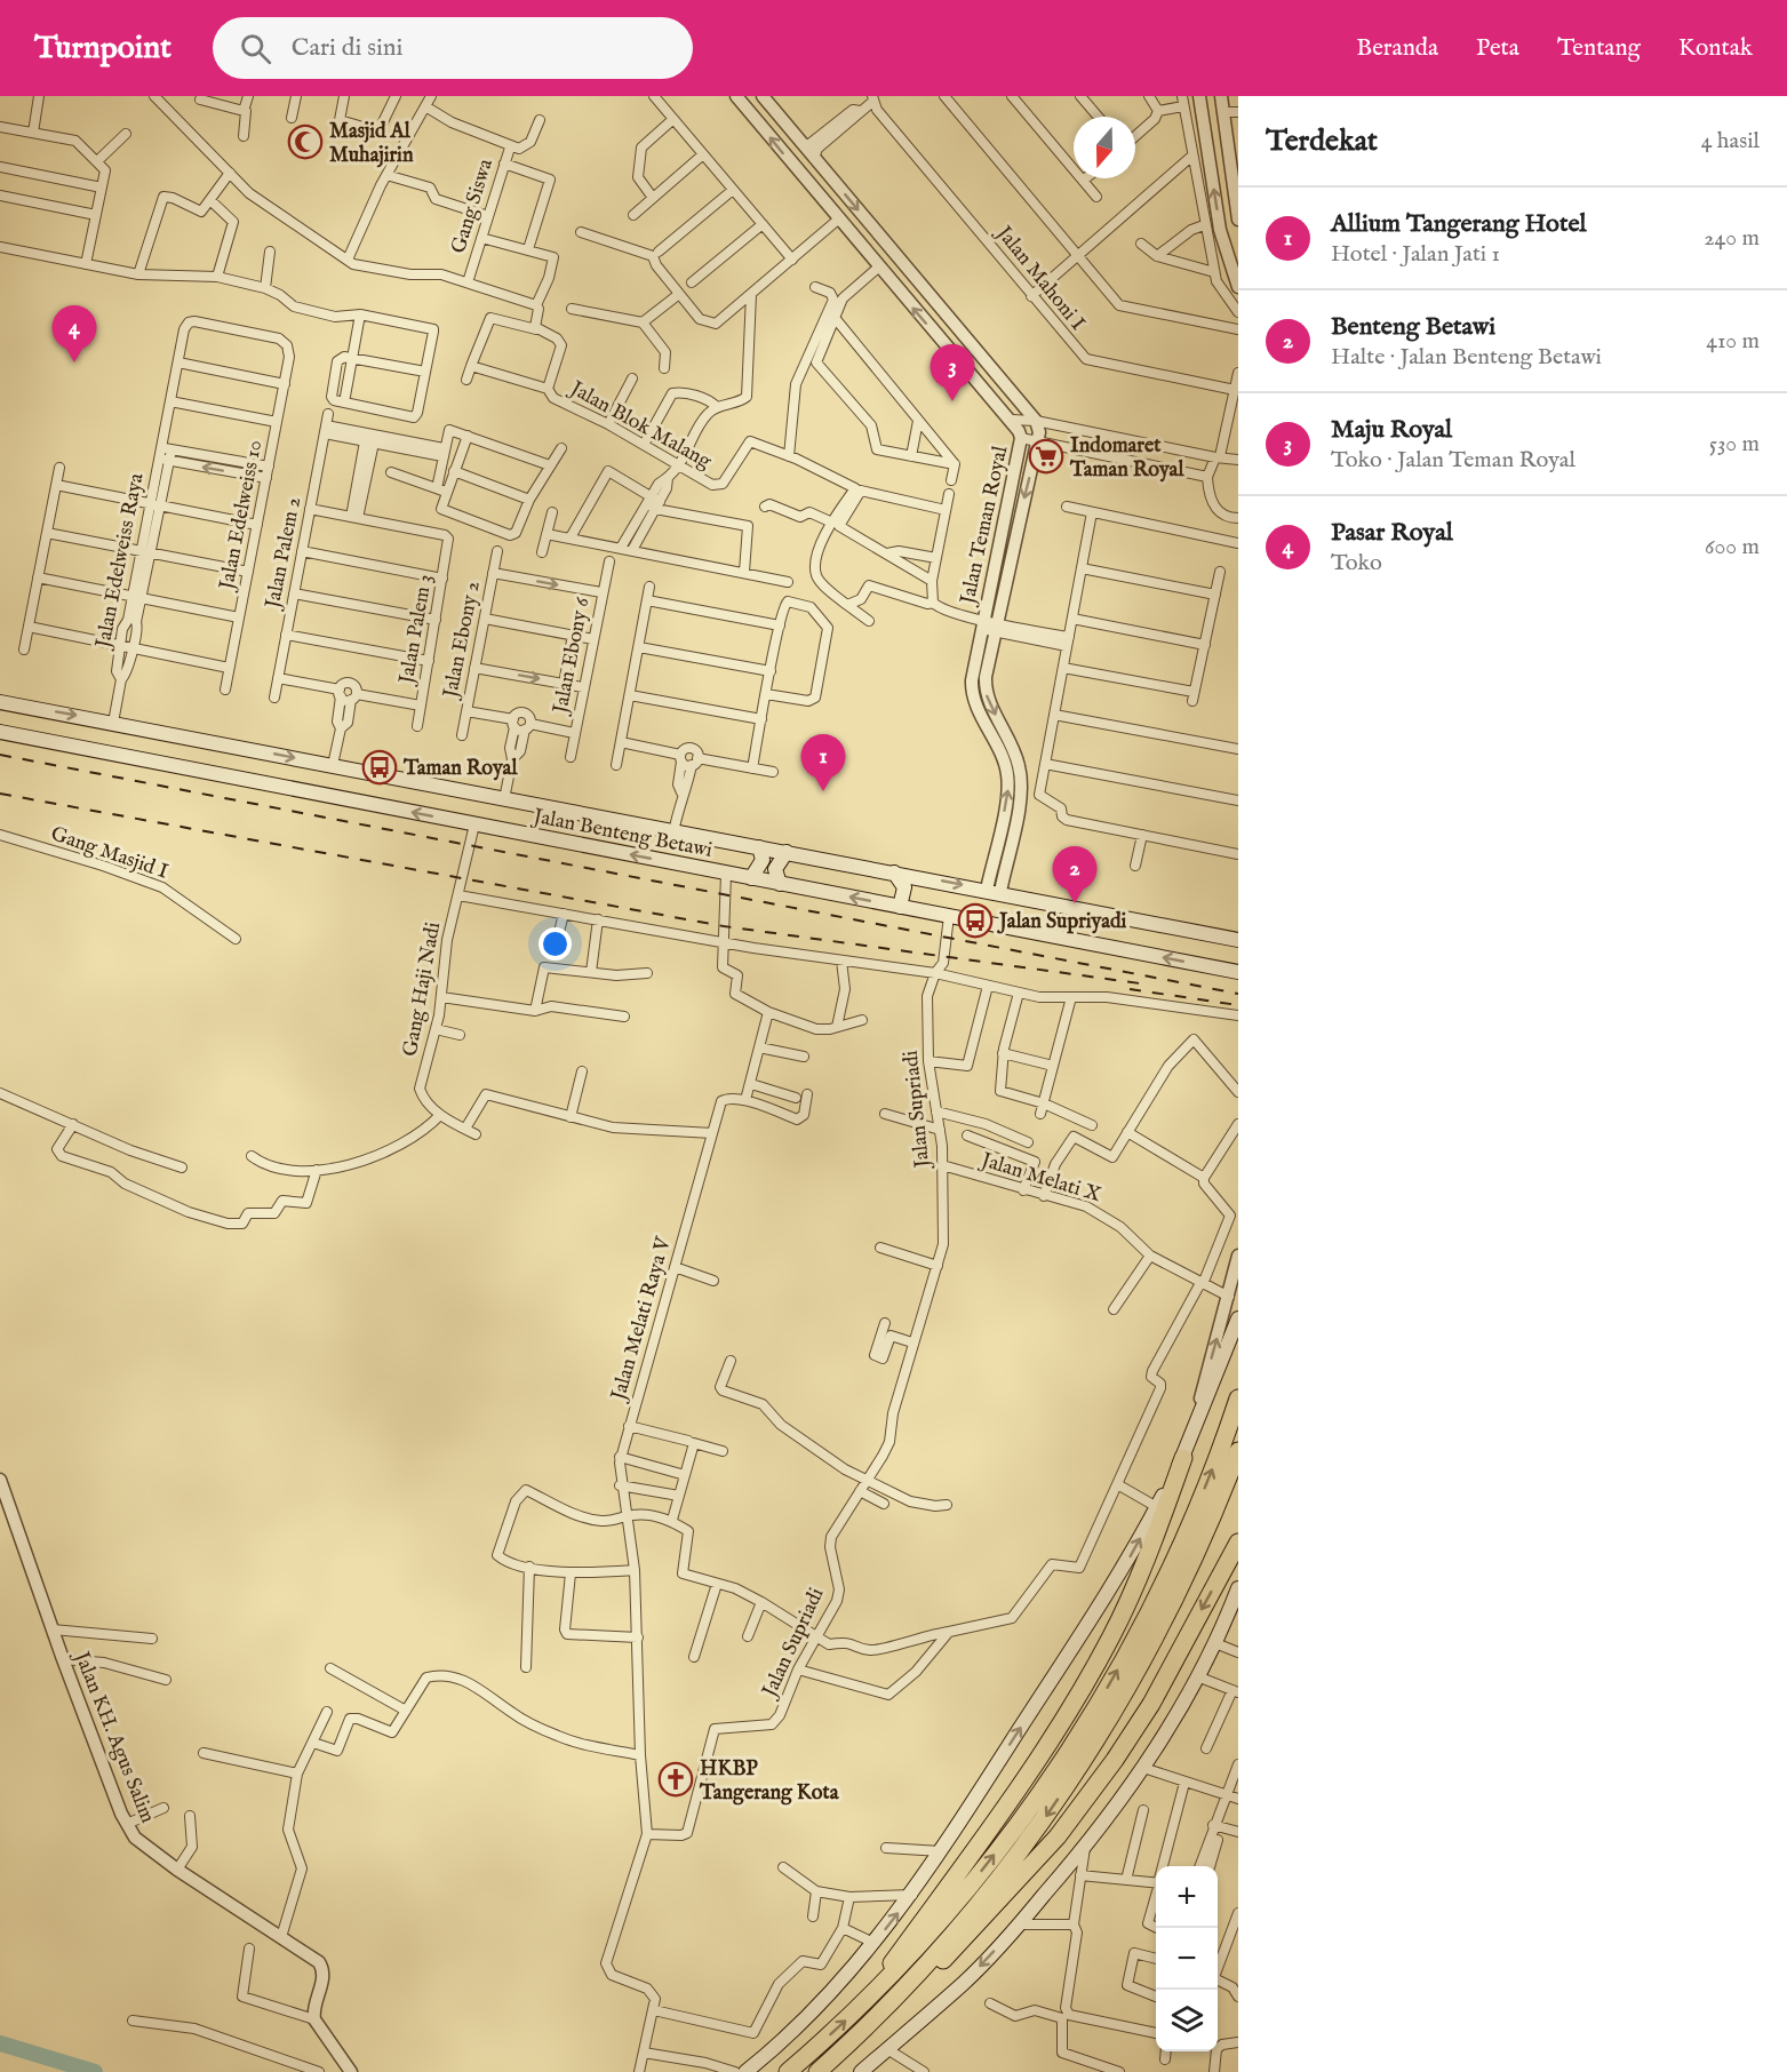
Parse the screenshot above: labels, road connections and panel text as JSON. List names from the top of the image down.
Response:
{
  "streets": {
    "main road": ["Jalan Benteng Betawi"],
    "street": [
      "Gang Siswa",
      "Jalan Mahoni I",
      "Jalan Blok Malang",
      "Jalan Edelweiss 10",
      "Jalan Teman Royal",
      "Jalan Palem 2",
      "Jalan Edelweiss Raya",
      "Jalan Palem 3",
      "Jalan Ebony 2",
      "Jalan Ebony 6",
      "Gang Masjid I",
      "Gang Haji Nadi",
      "Jalan Supriadi",
      "Jalan Melati X",
      "Jalan Melati Raya V",
      "Jalan KH. Agus Salim"
    ]
  },
  "crossings": [
    ["Jalan Edelweiss 10", "Jalan Edelweiss Raya"],
    ["Jalan Teman Royal", "Jalan Benteng Betawi"],
    ["Jalan Edelweiss Raya", "Jalan Benteng Betawi"],
    ["Jalan Benteng Betawi", "Gang Haji Nadi"],
    ["Jalan Benteng Betawi", "Jalan Supriadi"],
    ["Jalan Supriadi", "Jalan Melati X"],
    ["Jalan Supriadi", "Jalan Melati Raya V"]
  ],
  "places": {
    "mosque": ["Masjid Al Muhajirin"],
    "supermarket": ["Indomaret Taman Royal"],
    "bus stop": ["Taman Royal", "Jalan Supriyadi"],
    "church": ["HKBP Tangerang Kota"]
  },
  "north": "bottom",
  "page": {
    "header": "Turnpoint",
    "search": "Cari di sini",
    "nav": [
      "Beranda",
      "Peta",
      "Tentang",
      "Kontak"
    ],
    "heading": ["Terdekat", "4 hasil"],
    "list": [
      {
        "mark": "1",
        "name": "Allium Tangerang Hotel",
        "note": "Hotel · Jalan Jati 1",
        "value": "240 m"
      },
      {
        "mark": "2",
        "name": "Benteng Betawi",
        "note": "Halte · Jalan Benteng Betawi",
        "value": "410 m"
      },
      {
        "mark": "3",
        "name": "Maju Royal",
        "note": "Toko · Jalan Teman Royal",
        "value": "530 m"
      },
      {
        "mark": "4",
        "name": "Pasar Royal",
        "note": "Toko",
        "value": "600 m"
      }
    ],
    "pins": [
      "4",
      "3",
      "1",
      "2"
    ],
    "map_buttons": ["+", "−"]
  }
}
